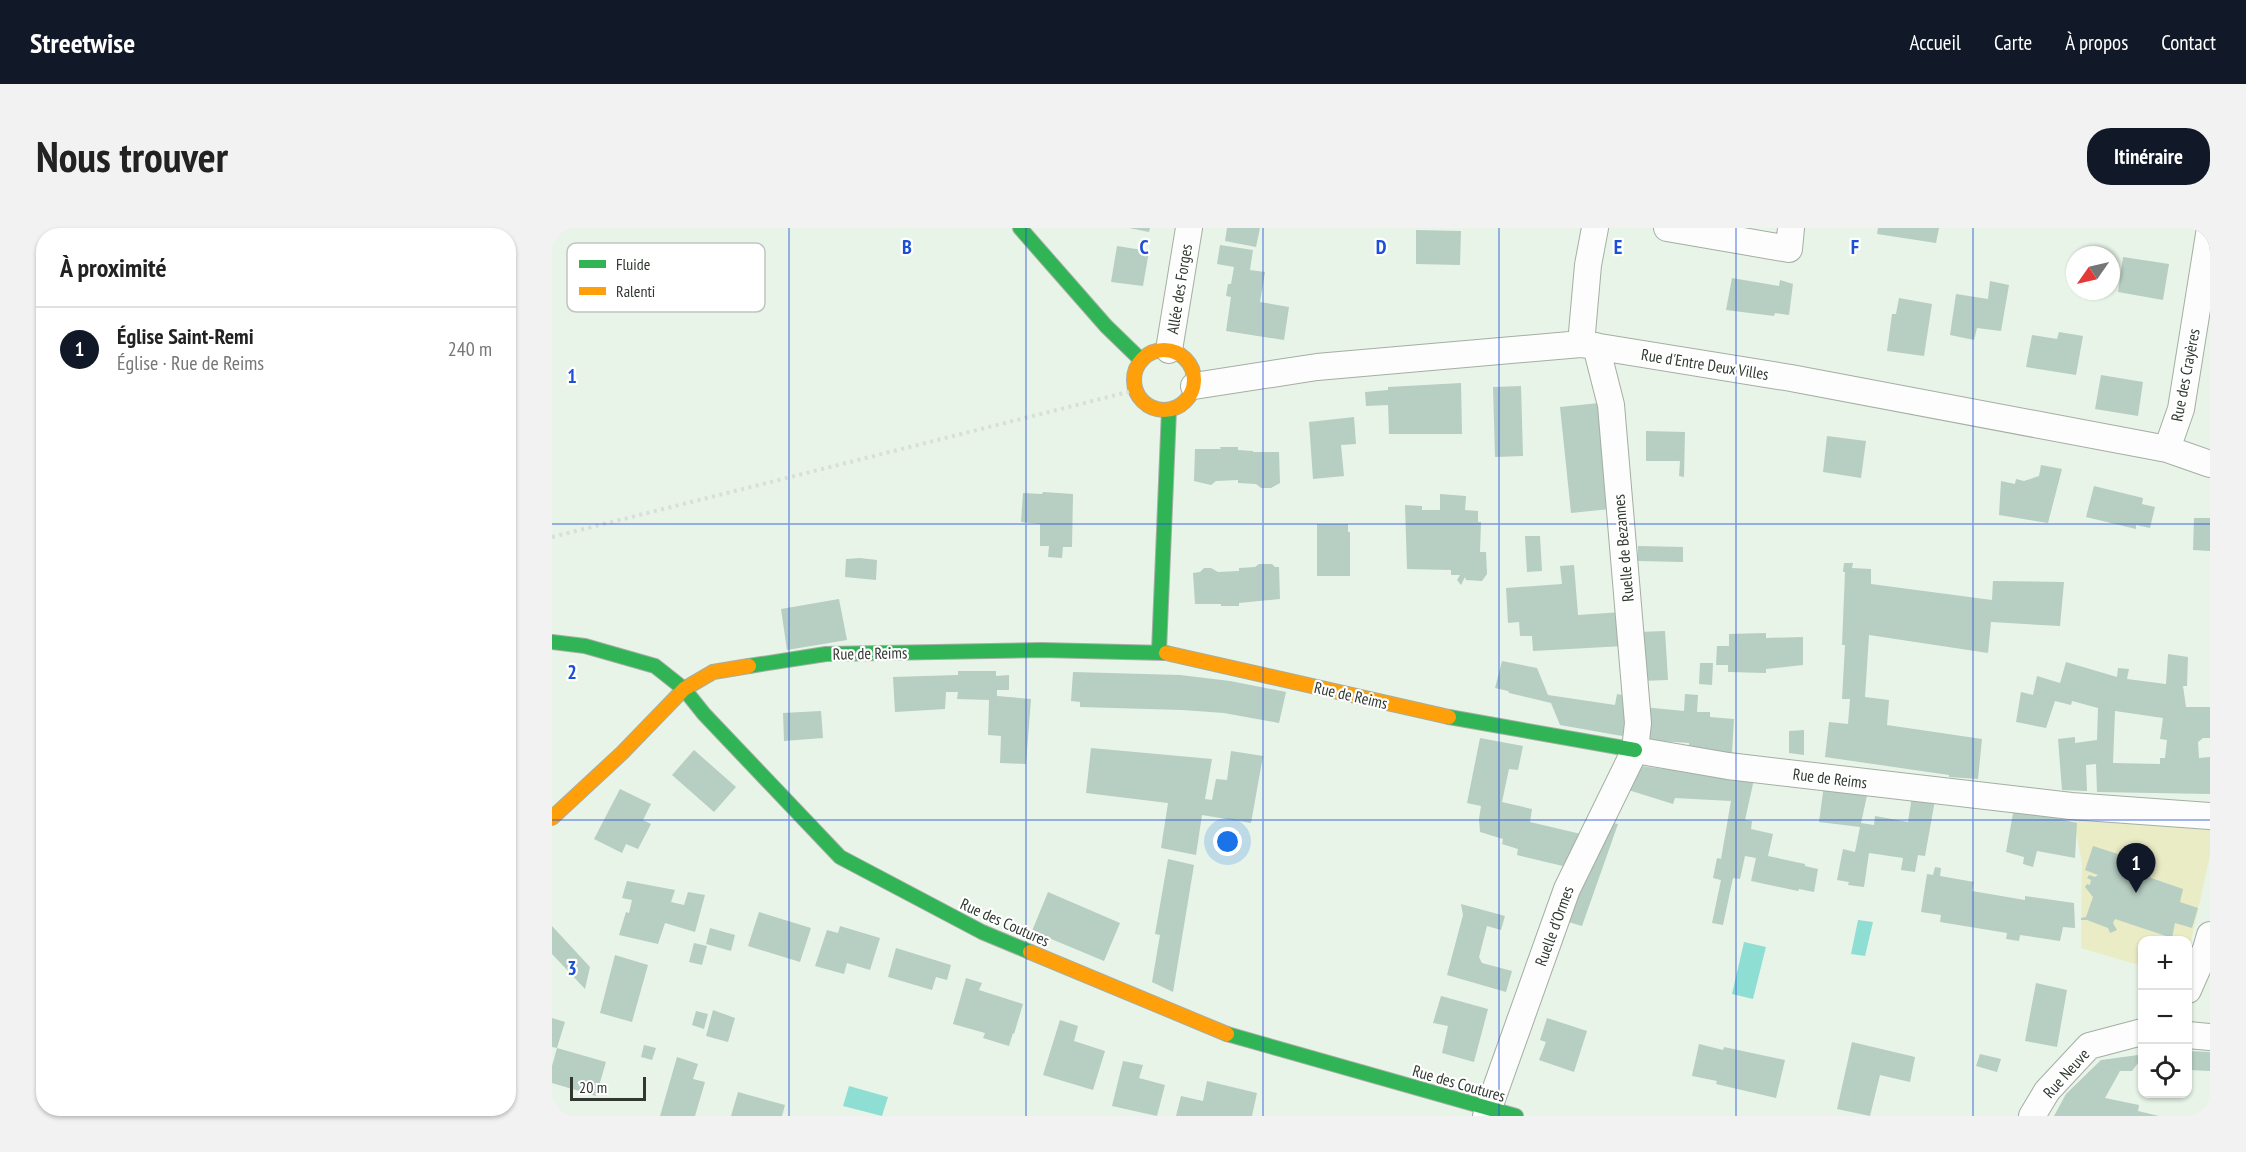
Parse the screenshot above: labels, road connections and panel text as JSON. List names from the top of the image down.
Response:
{
  "streets": {
    "street": [
      "Allée des Forges",
      "Rue d'Entre Deux Villes",
      "Rue des Crayères",
      "Ruelle de Bezannes",
      "Rue de Reims",
      "Rue des Coutures",
      "Ruelle d'Ormes",
      "Rue Neuve"
    ]
  },
  "crossings": [
    ["Allée des Forges", "Rue d'Entre Deux Villes"],
    ["Rue d'Entre Deux Villes", "Rue des Crayères"],
    ["Rue d'Entre Deux Villes", "Ruelle de Bezannes"],
    ["Ruelle de Bezannes", "Rue de Reims"],
    ["Ruelle de Bezannes", "Ruelle d'Ormes"],
    ["Rue de Reims", "Rue des Coutures"],
    ["Rue de Reims", "Ruelle d'Ormes"],
    ["Rue des Coutures", "Ruelle d'Ormes"]
  ],
  "legend": ["Fluide", "Ralenti"],
  "scale_bar": "20 m",
  "north": "bottom left",
  "page": {
    "header": "Streetwise",
    "nav": [
      "Accueil",
      "Carte",
      "À propos",
      "Contact"
    ],
    "buttons": "Itinéraire",
    "title": "Nous trouver",
    "heading": "À proximité",
    "list": [
      {
        "mark": "1",
        "name": "Église Saint-Remi",
        "note": "Église · Rue de Reims",
        "value": "240 m"
      }
    ],
    "pins": "1",
    "map_buttons": ["+", "−"],
    "scale": "20 m"
  },
  "grid": {
    "columns": [
      "B",
      "C",
      "D",
      "E",
      "F"
    ],
    "rows": ["1", "2", "3"]
  }
}
